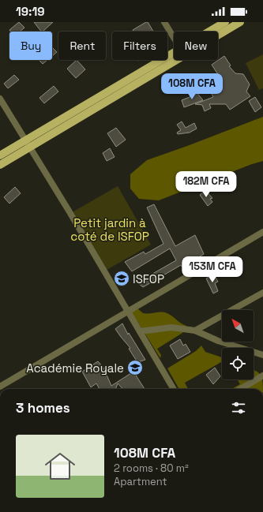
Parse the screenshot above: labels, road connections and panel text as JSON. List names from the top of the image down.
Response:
{
  "parks": ["Petit jardin à coté de ISFOP"],
  "places": {
    "school or university": ["ISFOP", "Académie Royale"]
  },
  "north": "top left",
  "page": {
    "status": "19:19",
    "chip": [
      "Buy",
      "Rent",
      "Filters",
      "New"
    ],
    "price": ["108M CFA", "182M CFA", "153M CFA"],
    "heading": "3 homes",
    "list": [
      {
        "name": "108M CFA",
        "note": "2 rooms · 80 m² · Apartment"
      }
    ]
  }
}
